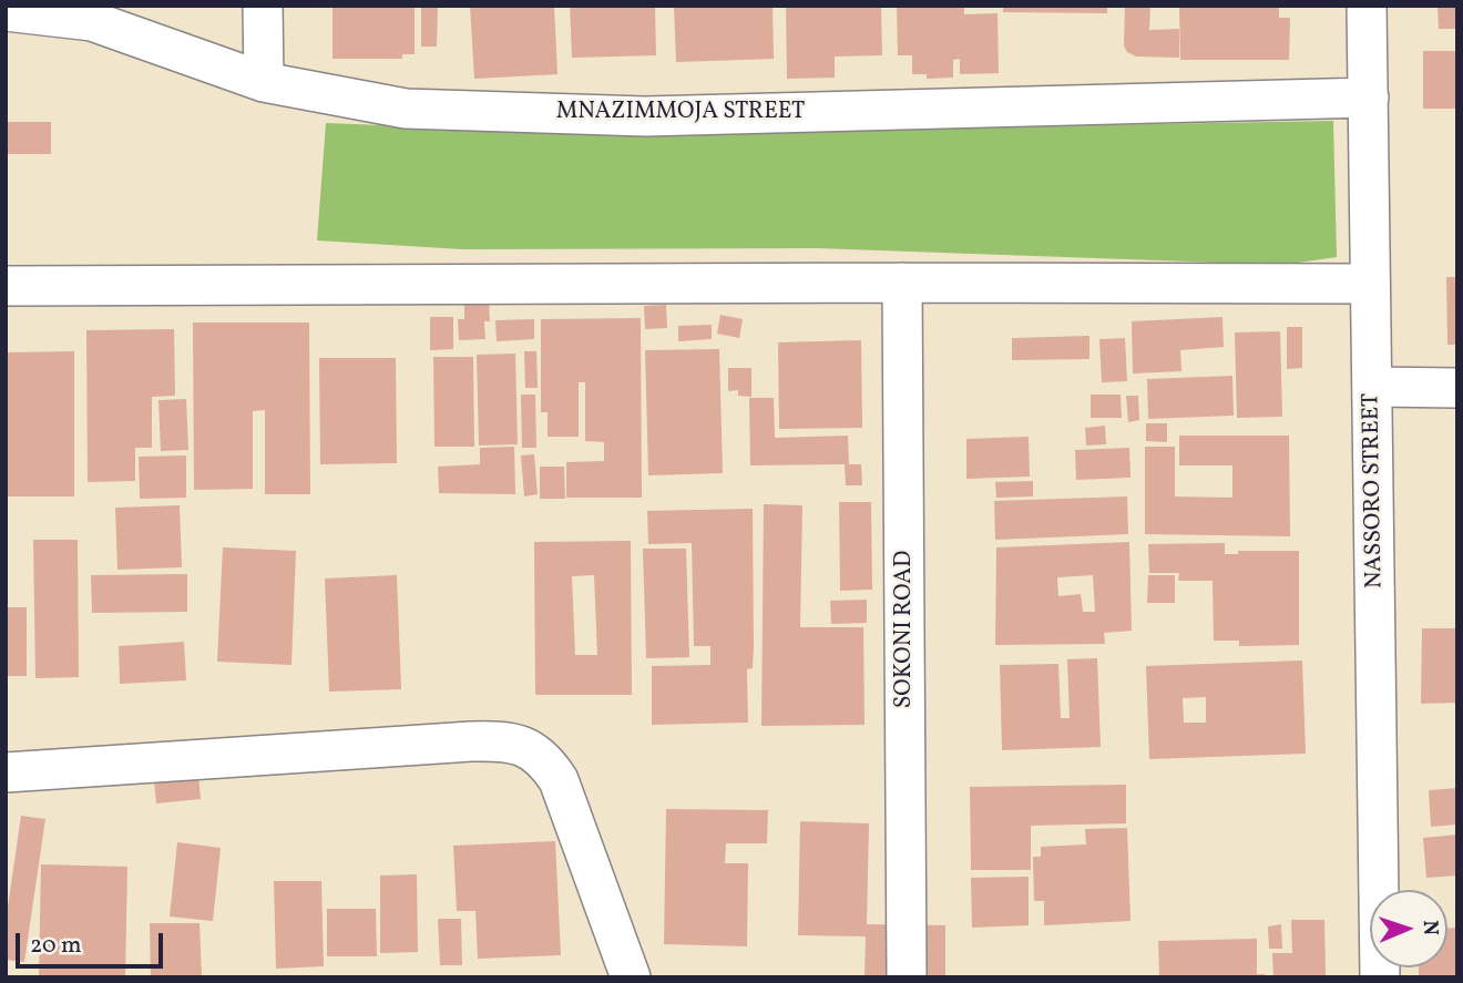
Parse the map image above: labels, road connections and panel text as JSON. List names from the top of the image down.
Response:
{
  "streets": {
    "street": ["MNAZIMMOJA STREET", "NASSORO STREET", "SOKONI ROAD"]
  },
  "crossings": [
    ["MNAZIMMOJA STREET", "NASSORO STREET"]
  ],
  "scale_bar": "20 m",
  "north": "right"
}
